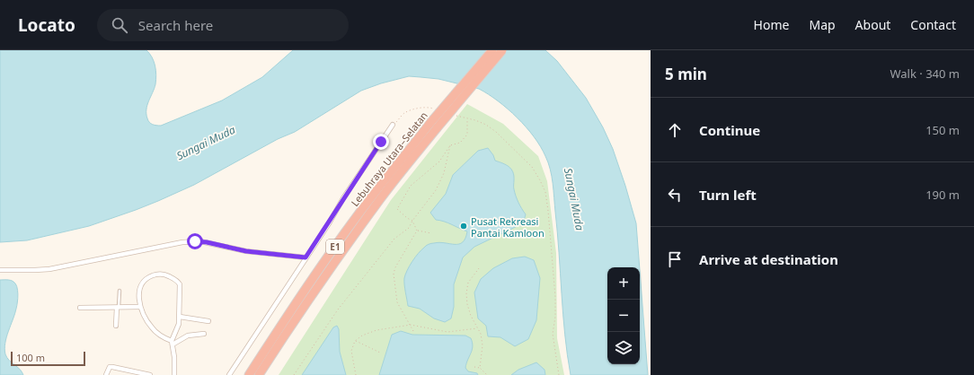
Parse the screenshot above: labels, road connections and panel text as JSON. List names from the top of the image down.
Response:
{
  "streets": {
    "highway": ["Lebuhraya Utara–Selatan", "E1"]
  },
  "water": ["Sungai Muda"],
  "places": ["Pusat Rekreasi Pantai Kamloon"],
  "scale_bar": "100 m",
  "page": {
    "header": "Locato",
    "search": "Search here",
    "nav": [
      "Home",
      "Map",
      "About",
      "Contact"
    ],
    "heading": ["5 min", "Walk · 340 m"],
    "list": [
      ["Continue", "150 m"],
      ["Turn left", "190 m"],
      "Arrive at destination"
    ],
    "map_buttons": ["+", "−"],
    "scale": "100 m"
  }
}
